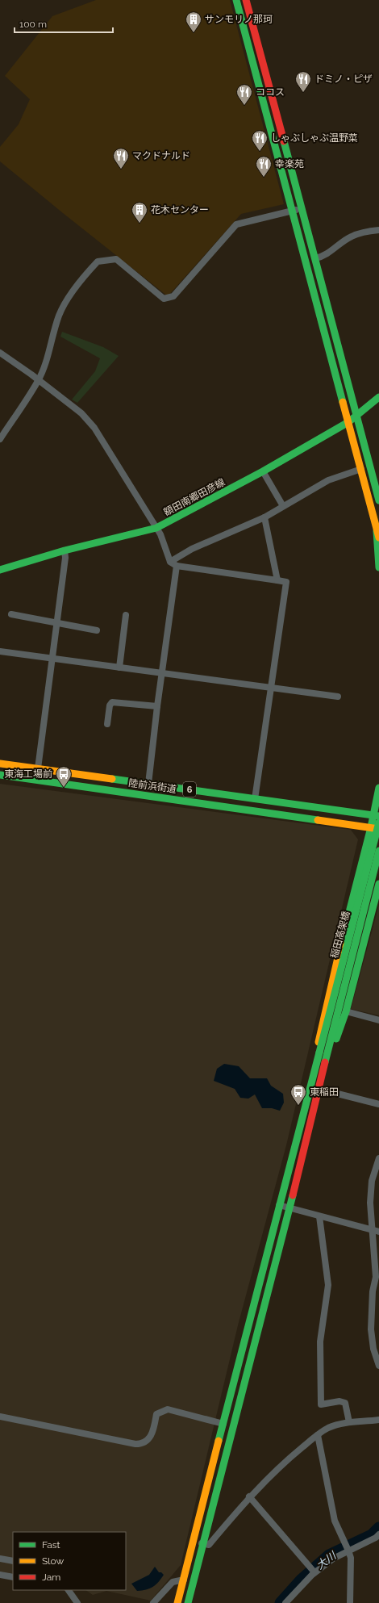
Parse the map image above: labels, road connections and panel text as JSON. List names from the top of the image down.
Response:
{
  "streets": {
    "main road": [
      "額田南郷田彦線",
      "陸前浜街道",
      "6",
      "稲田高架橋"
    ]
  },
  "water": ["大川"],
  "places": {
    "building": ["サンモリノ那珂", "花木センター"],
    "restaurant": [
      "ドミノ・ピザ",
      "ココス",
      "しゃぶしゃぶ温野菜",
      "マクドナルド",
      "幸楽苑"
    ],
    "bus stop": ["東海工場前", "東稲田"]
  },
  "legend": ["Fast", "Slow", "Jam"],
  "scale_bar": "100 m"
}
